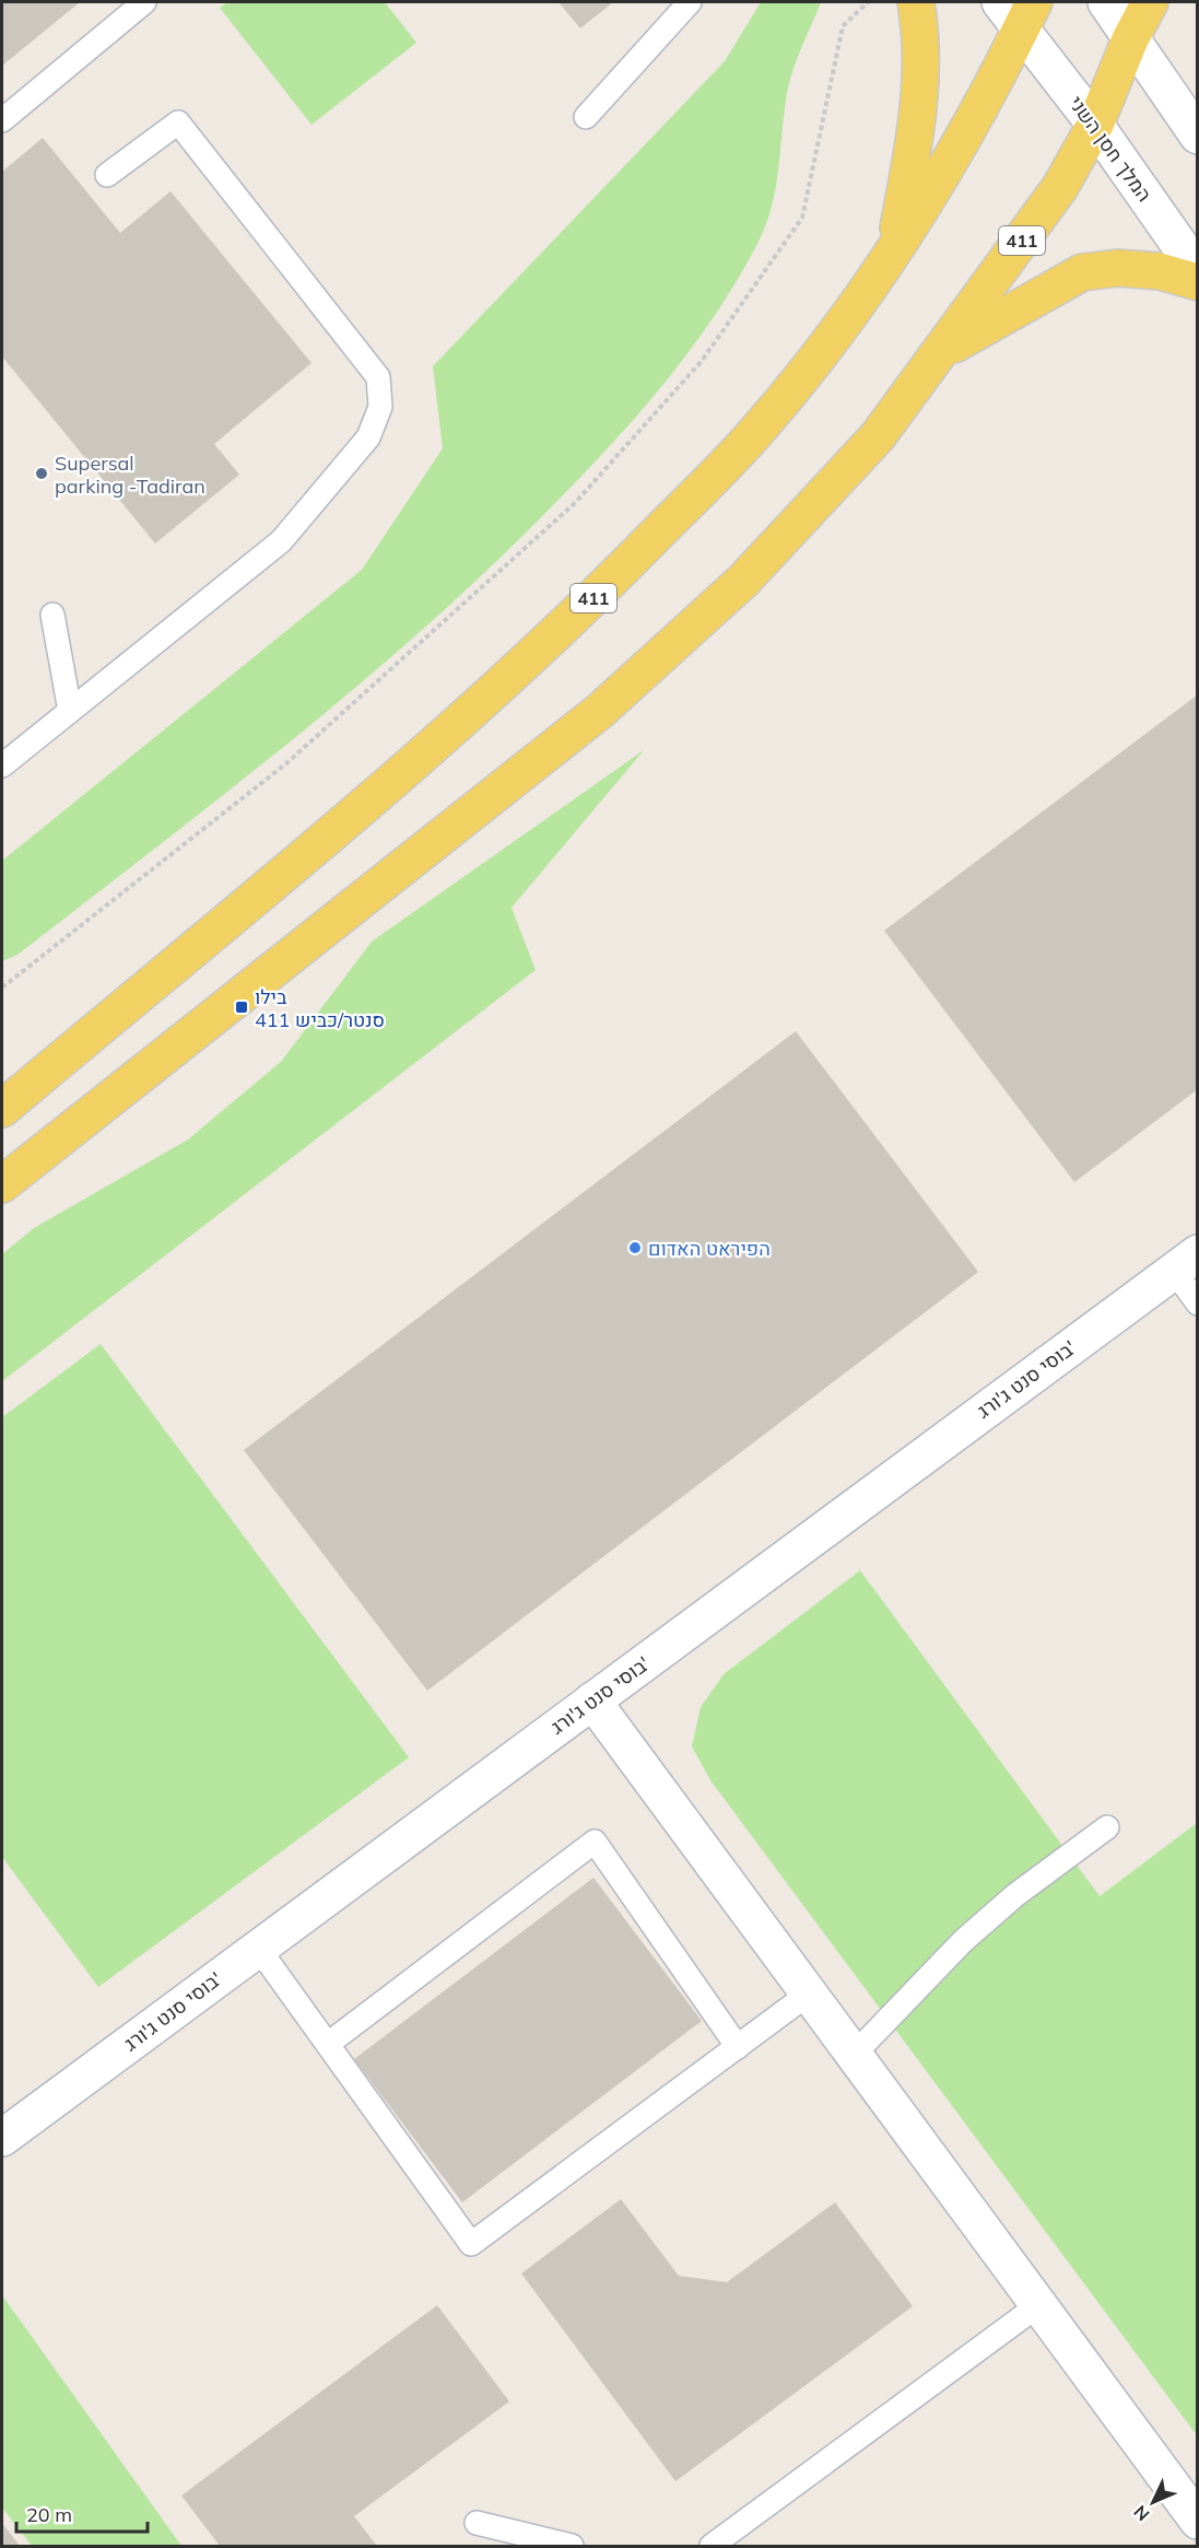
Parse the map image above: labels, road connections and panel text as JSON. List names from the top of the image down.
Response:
{
  "streets": {
    "main road": ["411"],
    "street": ["המלך חסן השני", "בוסי סנט ג'ורג'"]
  },
  "crossings": [
    ["המלך חסן השני", "411"]
  ],
  "places": {
    "other": ["Supersal parking -Tadiran", "הפיראט האדום"],
    "transit": ["בילו סנטר/כביש 411"]
  },
  "scale_bar": "20 m",
  "north": "bottom left"
}
